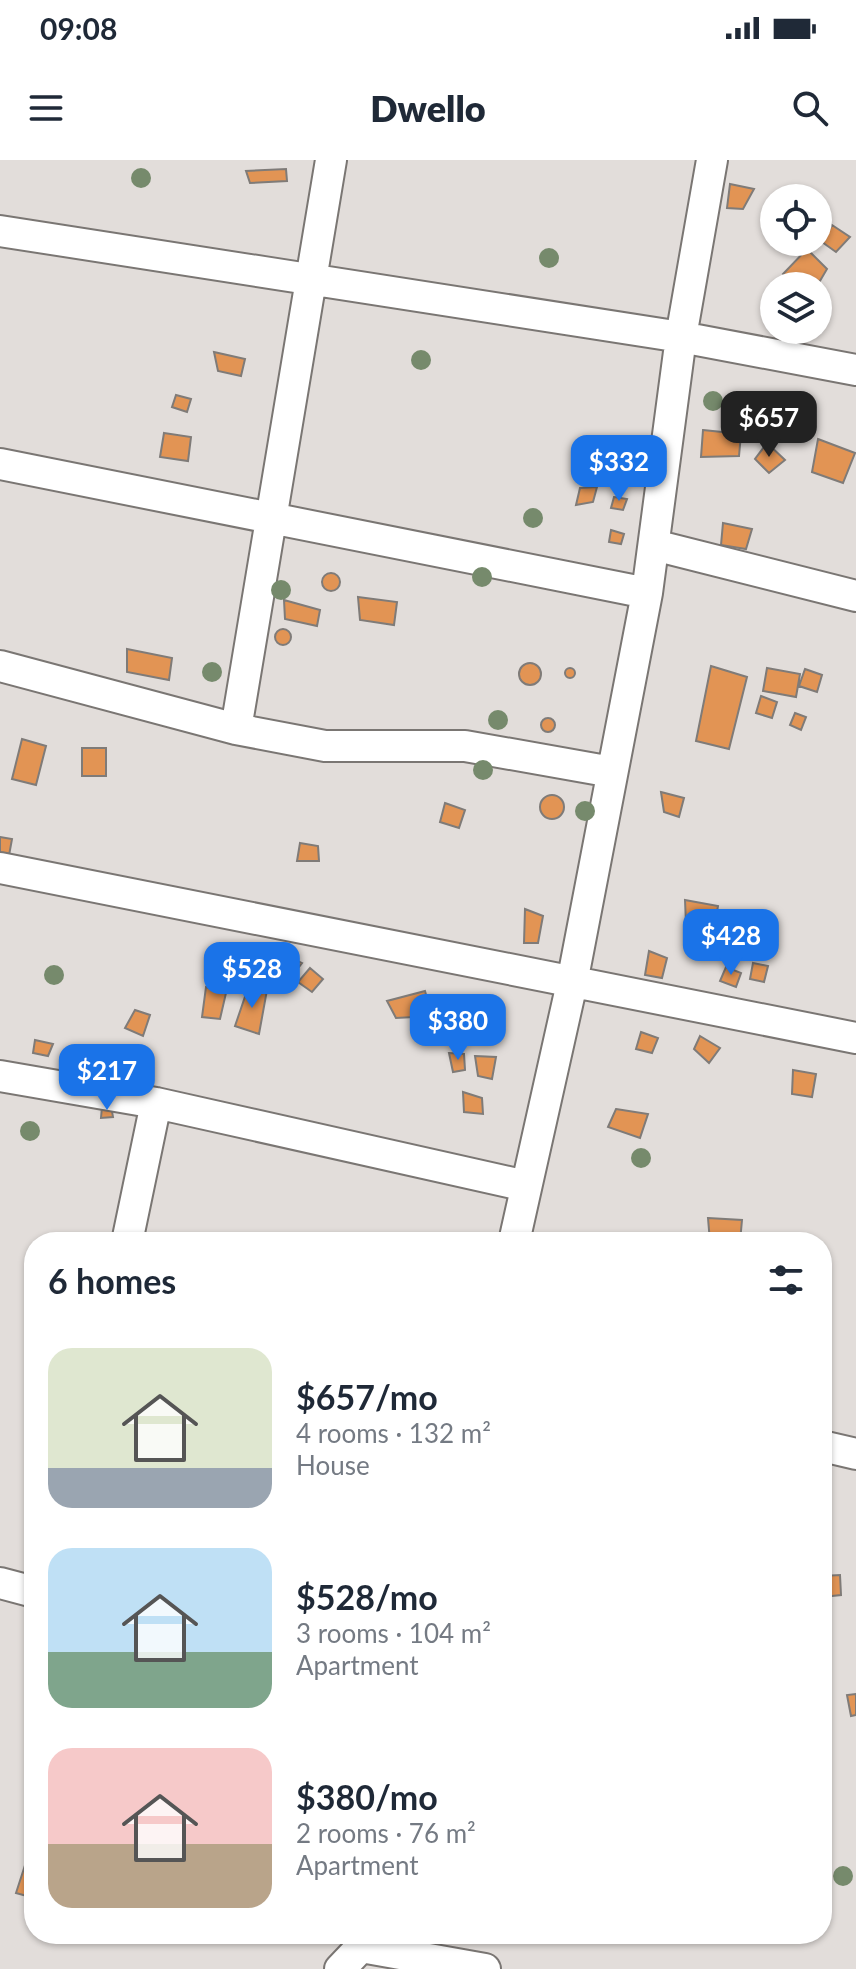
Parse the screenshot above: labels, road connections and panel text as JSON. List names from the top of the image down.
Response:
{
  "page": {
    "status": "09:08",
    "header": "Dwello",
    "price": [
      "$657",
      "$332",
      "$428",
      "$528",
      "$380",
      "$217"
    ],
    "heading": "6 homes",
    "list": [
      {
        "name": "$657/mo",
        "note": "4 rooms · 132 m² · House"
      },
      {
        "name": "$528/mo",
        "note": "3 rooms · 104 m² · Apartment"
      },
      {
        "name": "$380/mo",
        "note": "2 rooms · 76 m² · Apartment"
      }
    ]
  }
}
